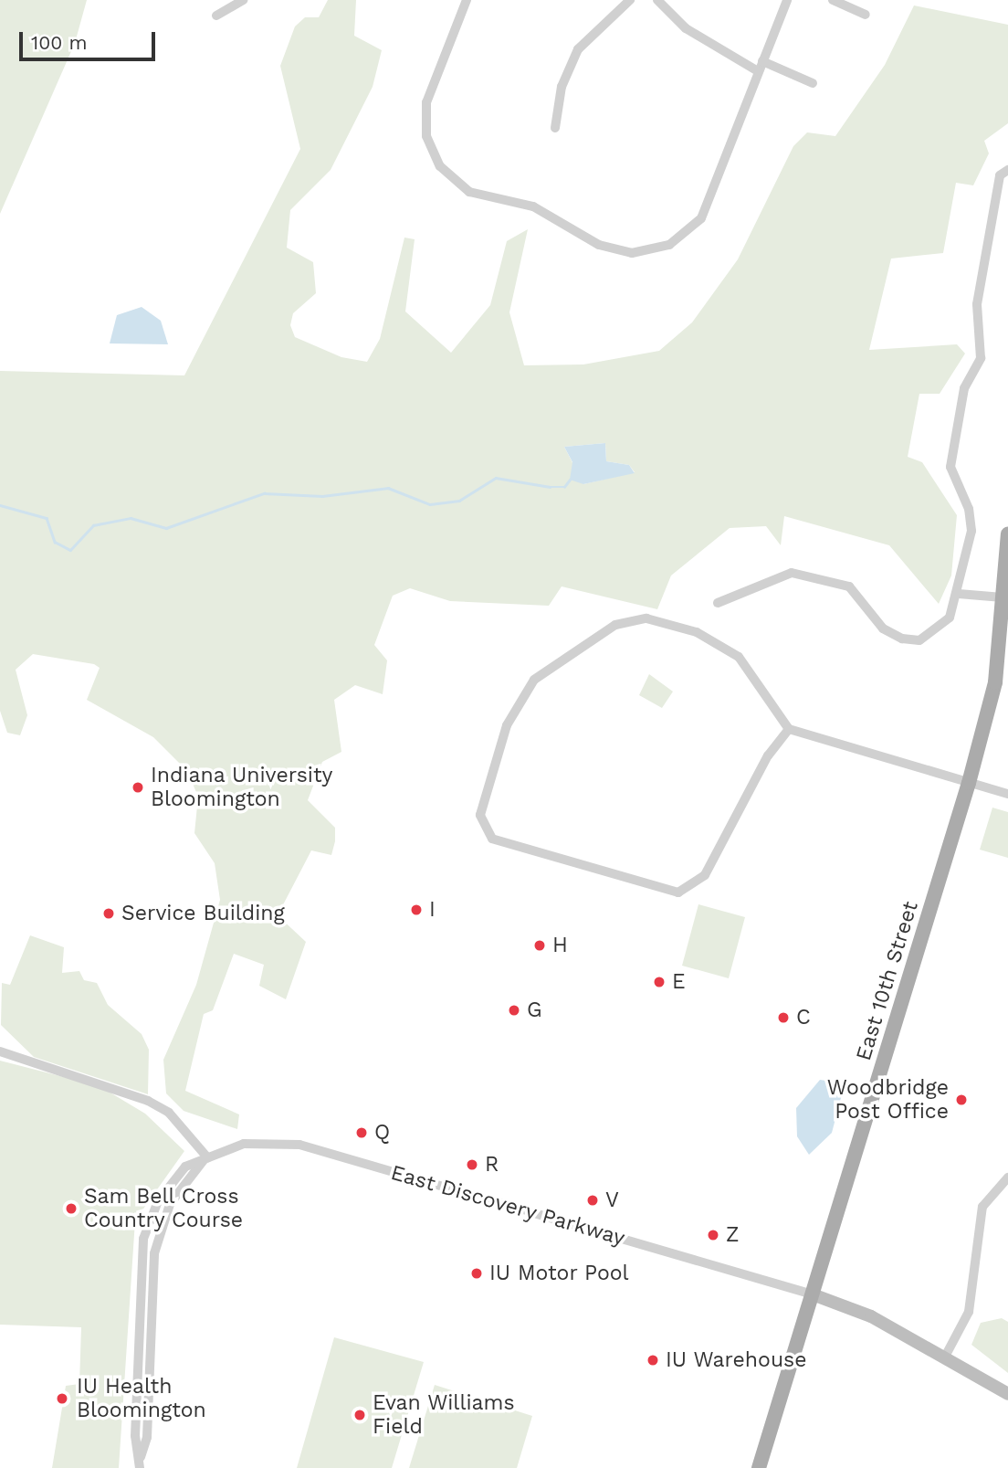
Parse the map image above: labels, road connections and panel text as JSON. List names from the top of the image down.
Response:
{
  "streets": {
    "main road": ["East 10th Street"],
    "street": ["East Discovery Parkway"]
  },
  "crossings": [
    ["East 10th Street", "East Discovery Parkway"]
  ],
  "places": [
    "Indiana University Bloomington",
    "I",
    "Service Building",
    "H",
    "E",
    "G",
    "C",
    "Woodbridge Post Office",
    "Q",
    "R",
    "V",
    "Sam Bell Cross Country Course",
    "Z",
    "IU Motor Pool",
    "IU Warehouse",
    "IU Health Bloomington",
    "Evan Williams Field"
  ],
  "scale_bar": "100 m"
}
